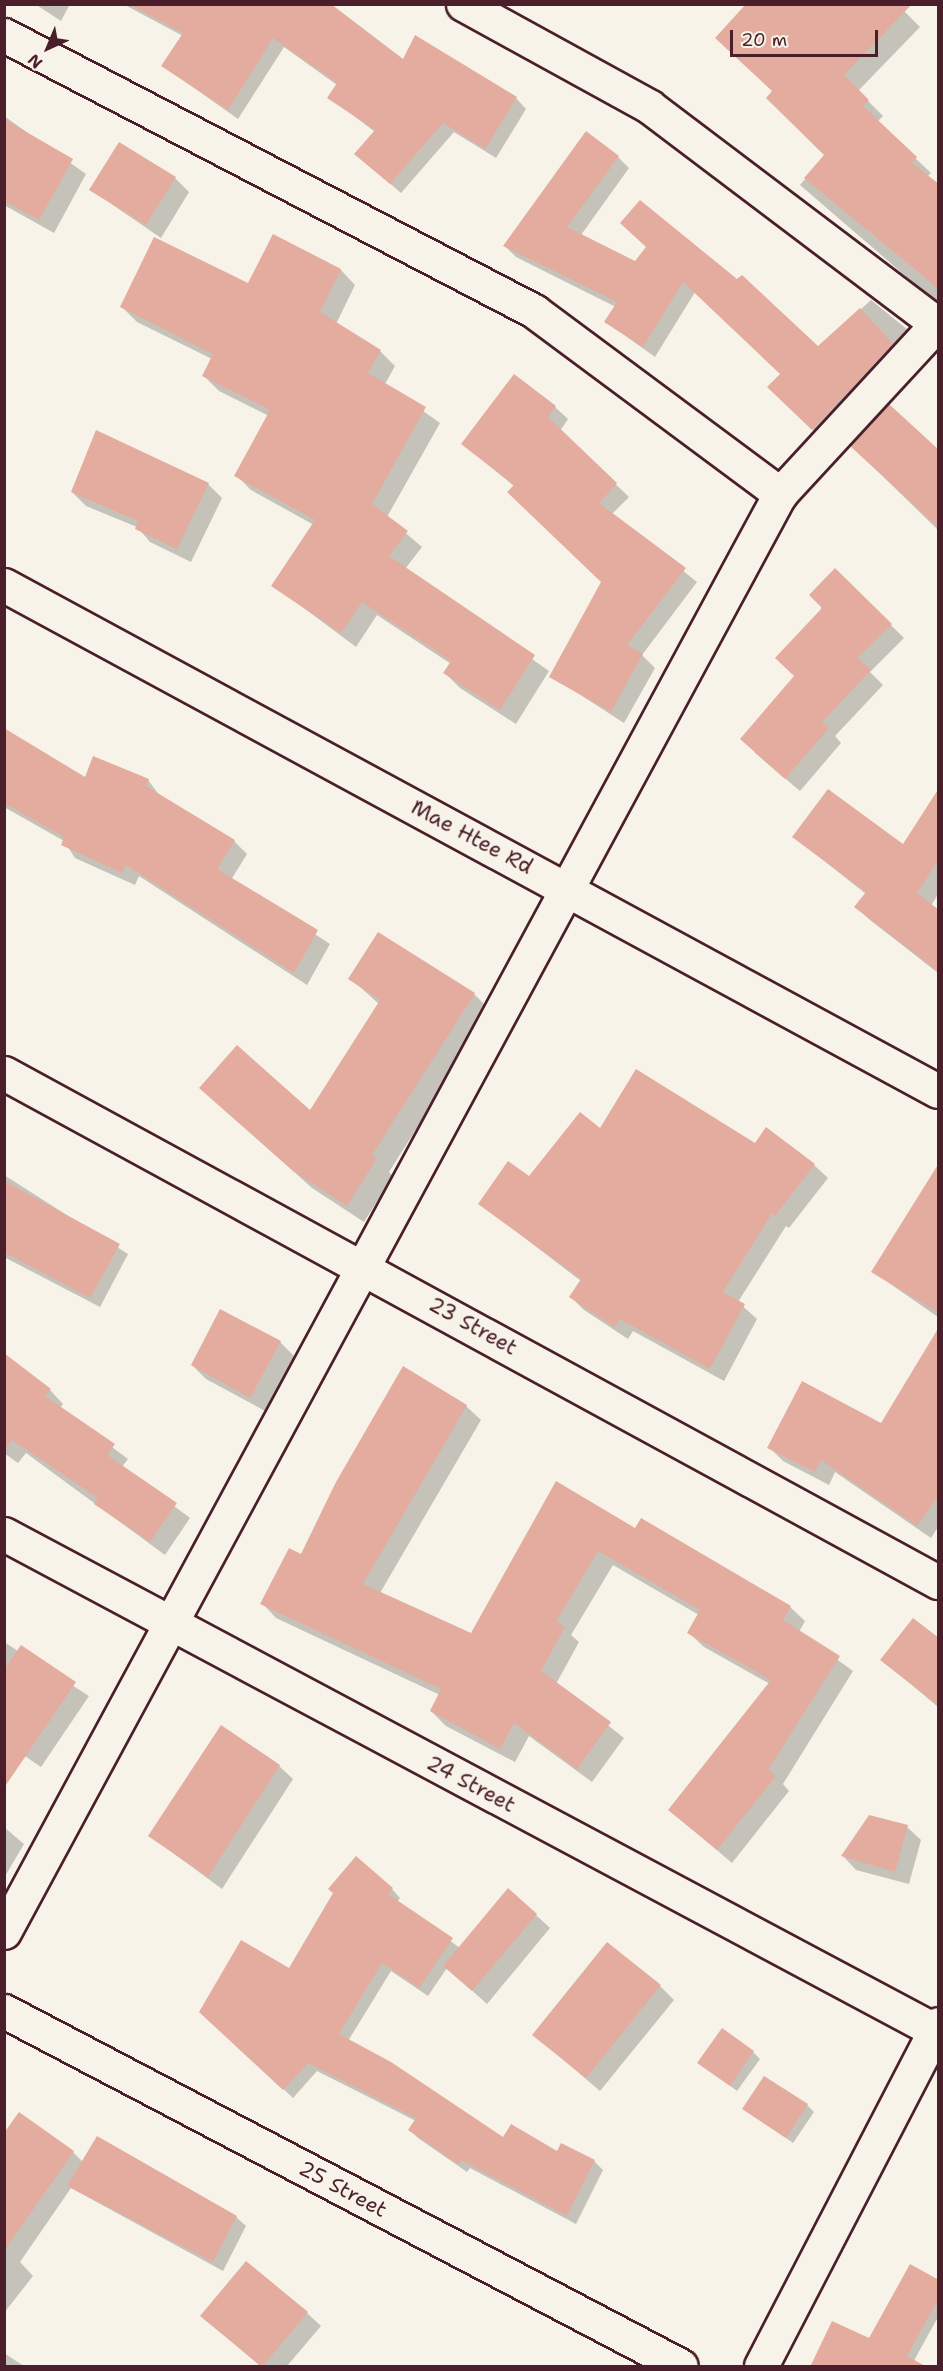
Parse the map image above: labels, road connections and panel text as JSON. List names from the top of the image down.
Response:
{
  "streets": {
    "street": [
      "Mae Htee Rd",
      "23 Street",
      "24 Street",
      "25 Street"
    ]
  },
  "scale_bar": "20 m",
  "north": "bottom left"
}
